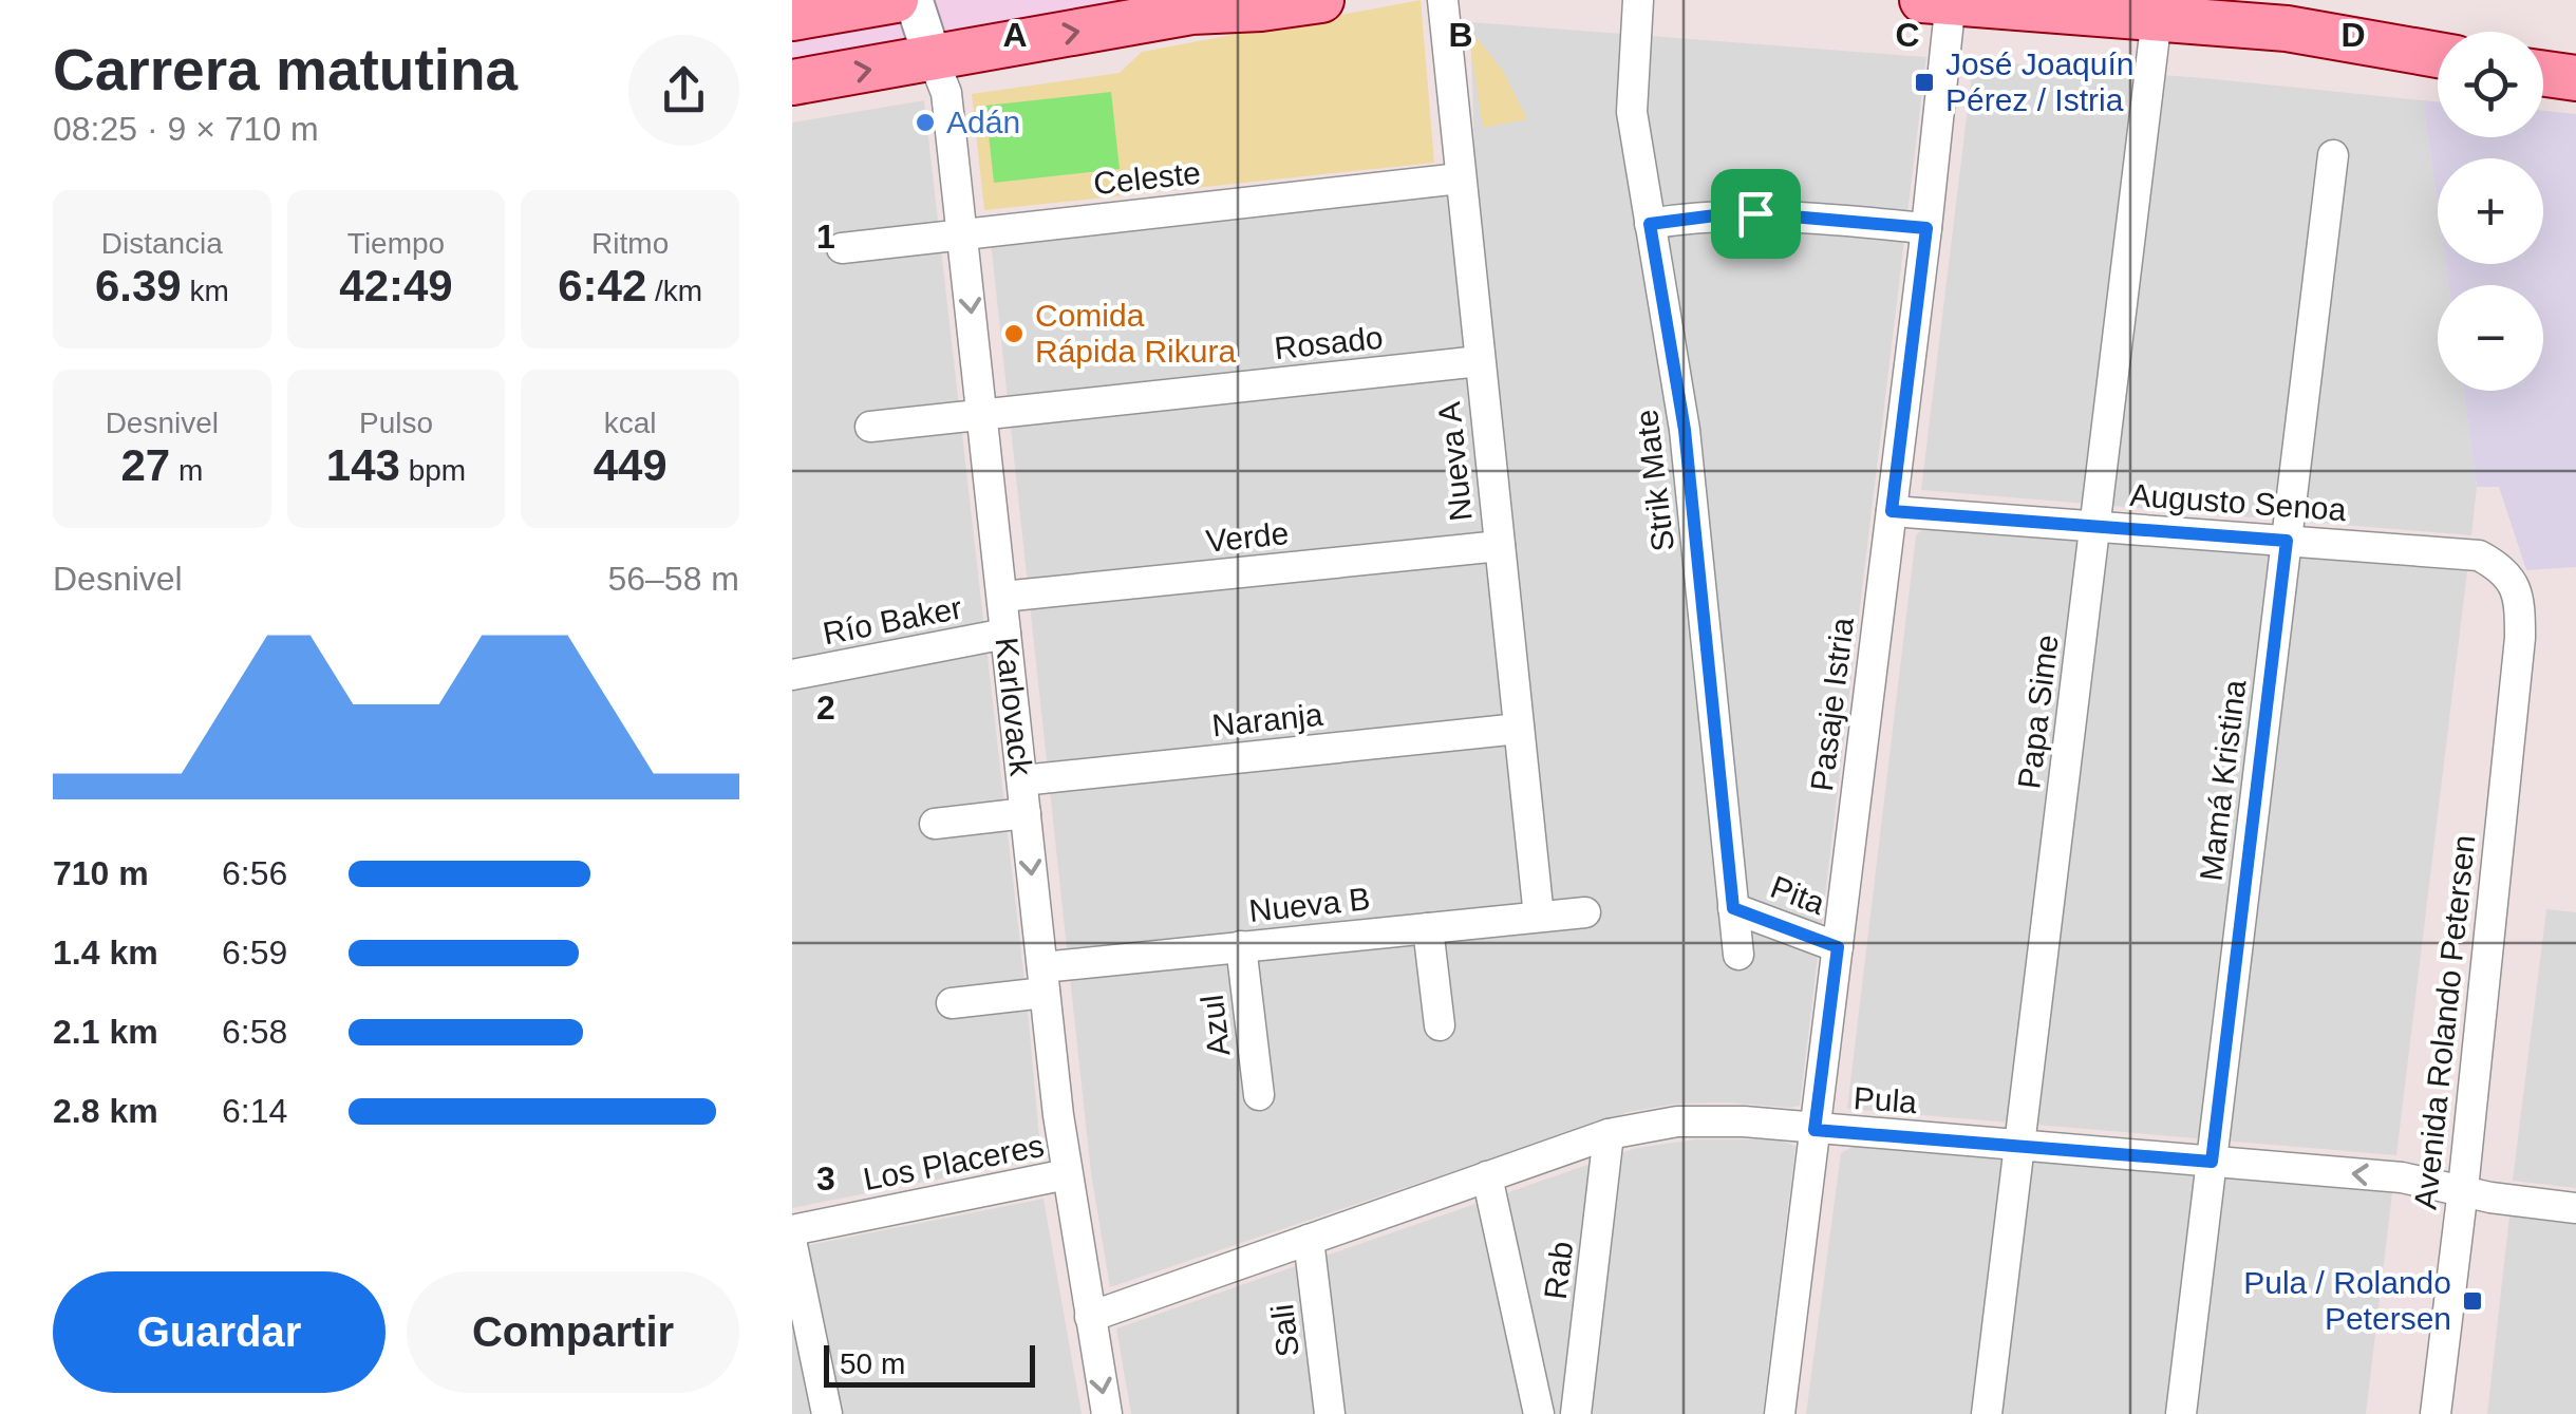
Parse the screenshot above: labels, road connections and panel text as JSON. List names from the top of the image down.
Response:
{
  "streets": {
    "street": [
      "Celeste",
      "Rosado",
      "Nueva A",
      "Strik Mate",
      "Augusto Senoa",
      "Verde",
      "Río Baker",
      "Pasaje Istria",
      "Karlovack",
      "Papa Sime",
      "Naranja",
      "Mamá Kristina",
      "Pita",
      "Nueva B",
      "Avenida Rolando Petersen",
      "Azul",
      "Pula",
      "Los Placeres",
      "Rab",
      "Sali"
    ]
  },
  "crossings": [
    ["Celeste", "Nueva A"],
    ["Celeste", "Karlovack"],
    ["Rosado", "Nueva A"],
    ["Rosado", "Karlovack"],
    ["Nueva A", "Verde"],
    ["Nueva A", "Naranja"],
    ["Nueva A", "Nueva B"],
    ["Strik Mate", "Pita"],
    ["Augusto Senoa", "Pasaje Istria"],
    ["Augusto Senoa", "Papa Sime"],
    ["Augusto Senoa", "Mamá Kristina"],
    ["Augusto Senoa", "Avenida Rolando Petersen"],
    ["Verde", "Karlovack"],
    ["Río Baker", "Karlovack"],
    ["Pasaje Istria", "Pita"],
    ["Pasaje Istria", "Pula"],
    ["Karlovack", "Naranja"],
    ["Karlovack", "Nueva B"],
    ["Karlovack", "Pula"],
    ["Karlovack", "Los Placeres"],
    ["Papa Sime", "Pula"],
    ["Mamá Kristina", "Pula"],
    ["Nueva B", "Azul"],
    ["Avenida Rolando Petersen", "Pula"],
    ["Pula", "Rab"],
    ["Pula", "Sali"]
  ],
  "places": {
    "transit": ["José Joaquín Pérez / Istria", "Pula / Rolando Petersen"],
    "other": ["Adán", "Comida Rápida Rikura"]
  },
  "scale_bar": "50 m",
  "page": {
    "heading": ["Carrera matutina", "08:25 · 9 × 710 m"],
    "map_buttons": ["+", "−"],
    "stats": [
      ["Distancia", "6.39 km"],
      ["Tiempo", "42:49"],
      ["Ritmo", "6:42 /km"],
      ["Desnivel", "27 m"],
      ["Pulso", "143 bpm"],
      ["kcal", "449"]
    ],
    "chart": ["Desnivel", "56–58 m"],
    "list": [
      {
        "name": "710 m",
        "note": "6:56"
      },
      {
        "name": "1.4 km",
        "note": "6:59"
      },
      {
        "name": "2.1 km",
        "note": "6:58"
      },
      {
        "name": "2.8 km",
        "note": "6:14"
      }
    ],
    "buttons": ["Guardar", "Compartir"],
    "scale": "50 m"
  },
  "grid": {
    "columns": [
      "A",
      "B",
      "C",
      "D"
    ],
    "rows": ["1", "2", "3"]
  }
}
